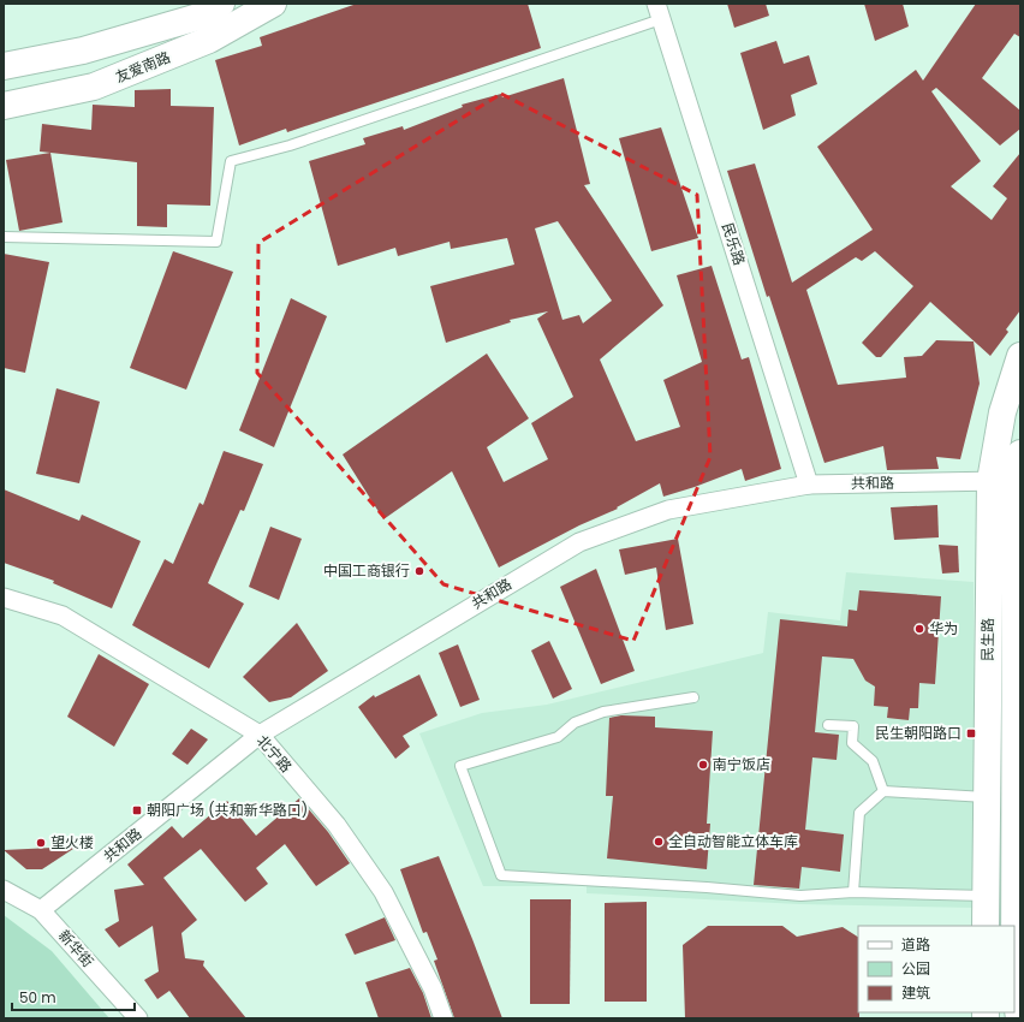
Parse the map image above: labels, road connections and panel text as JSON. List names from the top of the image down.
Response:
{
  "streets": {
    "main road": ["友爱南路", "民生路"],
    "street": [
      "民乐路",
      "共和路",
      "北宁路",
      "新华街"
    ]
  },
  "crossings": [
    ["民乐路", "共和路"],
    ["共和路", "民生路"],
    ["共和路", "北宁路"],
    ["共和路", "新华街"]
  ],
  "places": {
    "other": [
      "中国工商银行",
      "华为",
      "南宁饭店",
      "全自动智能立体车库",
      "望火楼"
    ],
    "transit": ["民生朝阳路口", "朝阳广场 (共和新华路口)"]
  },
  "legend": ["道路", "公园", "建筑"],
  "scale_bar": "50 m"
}
